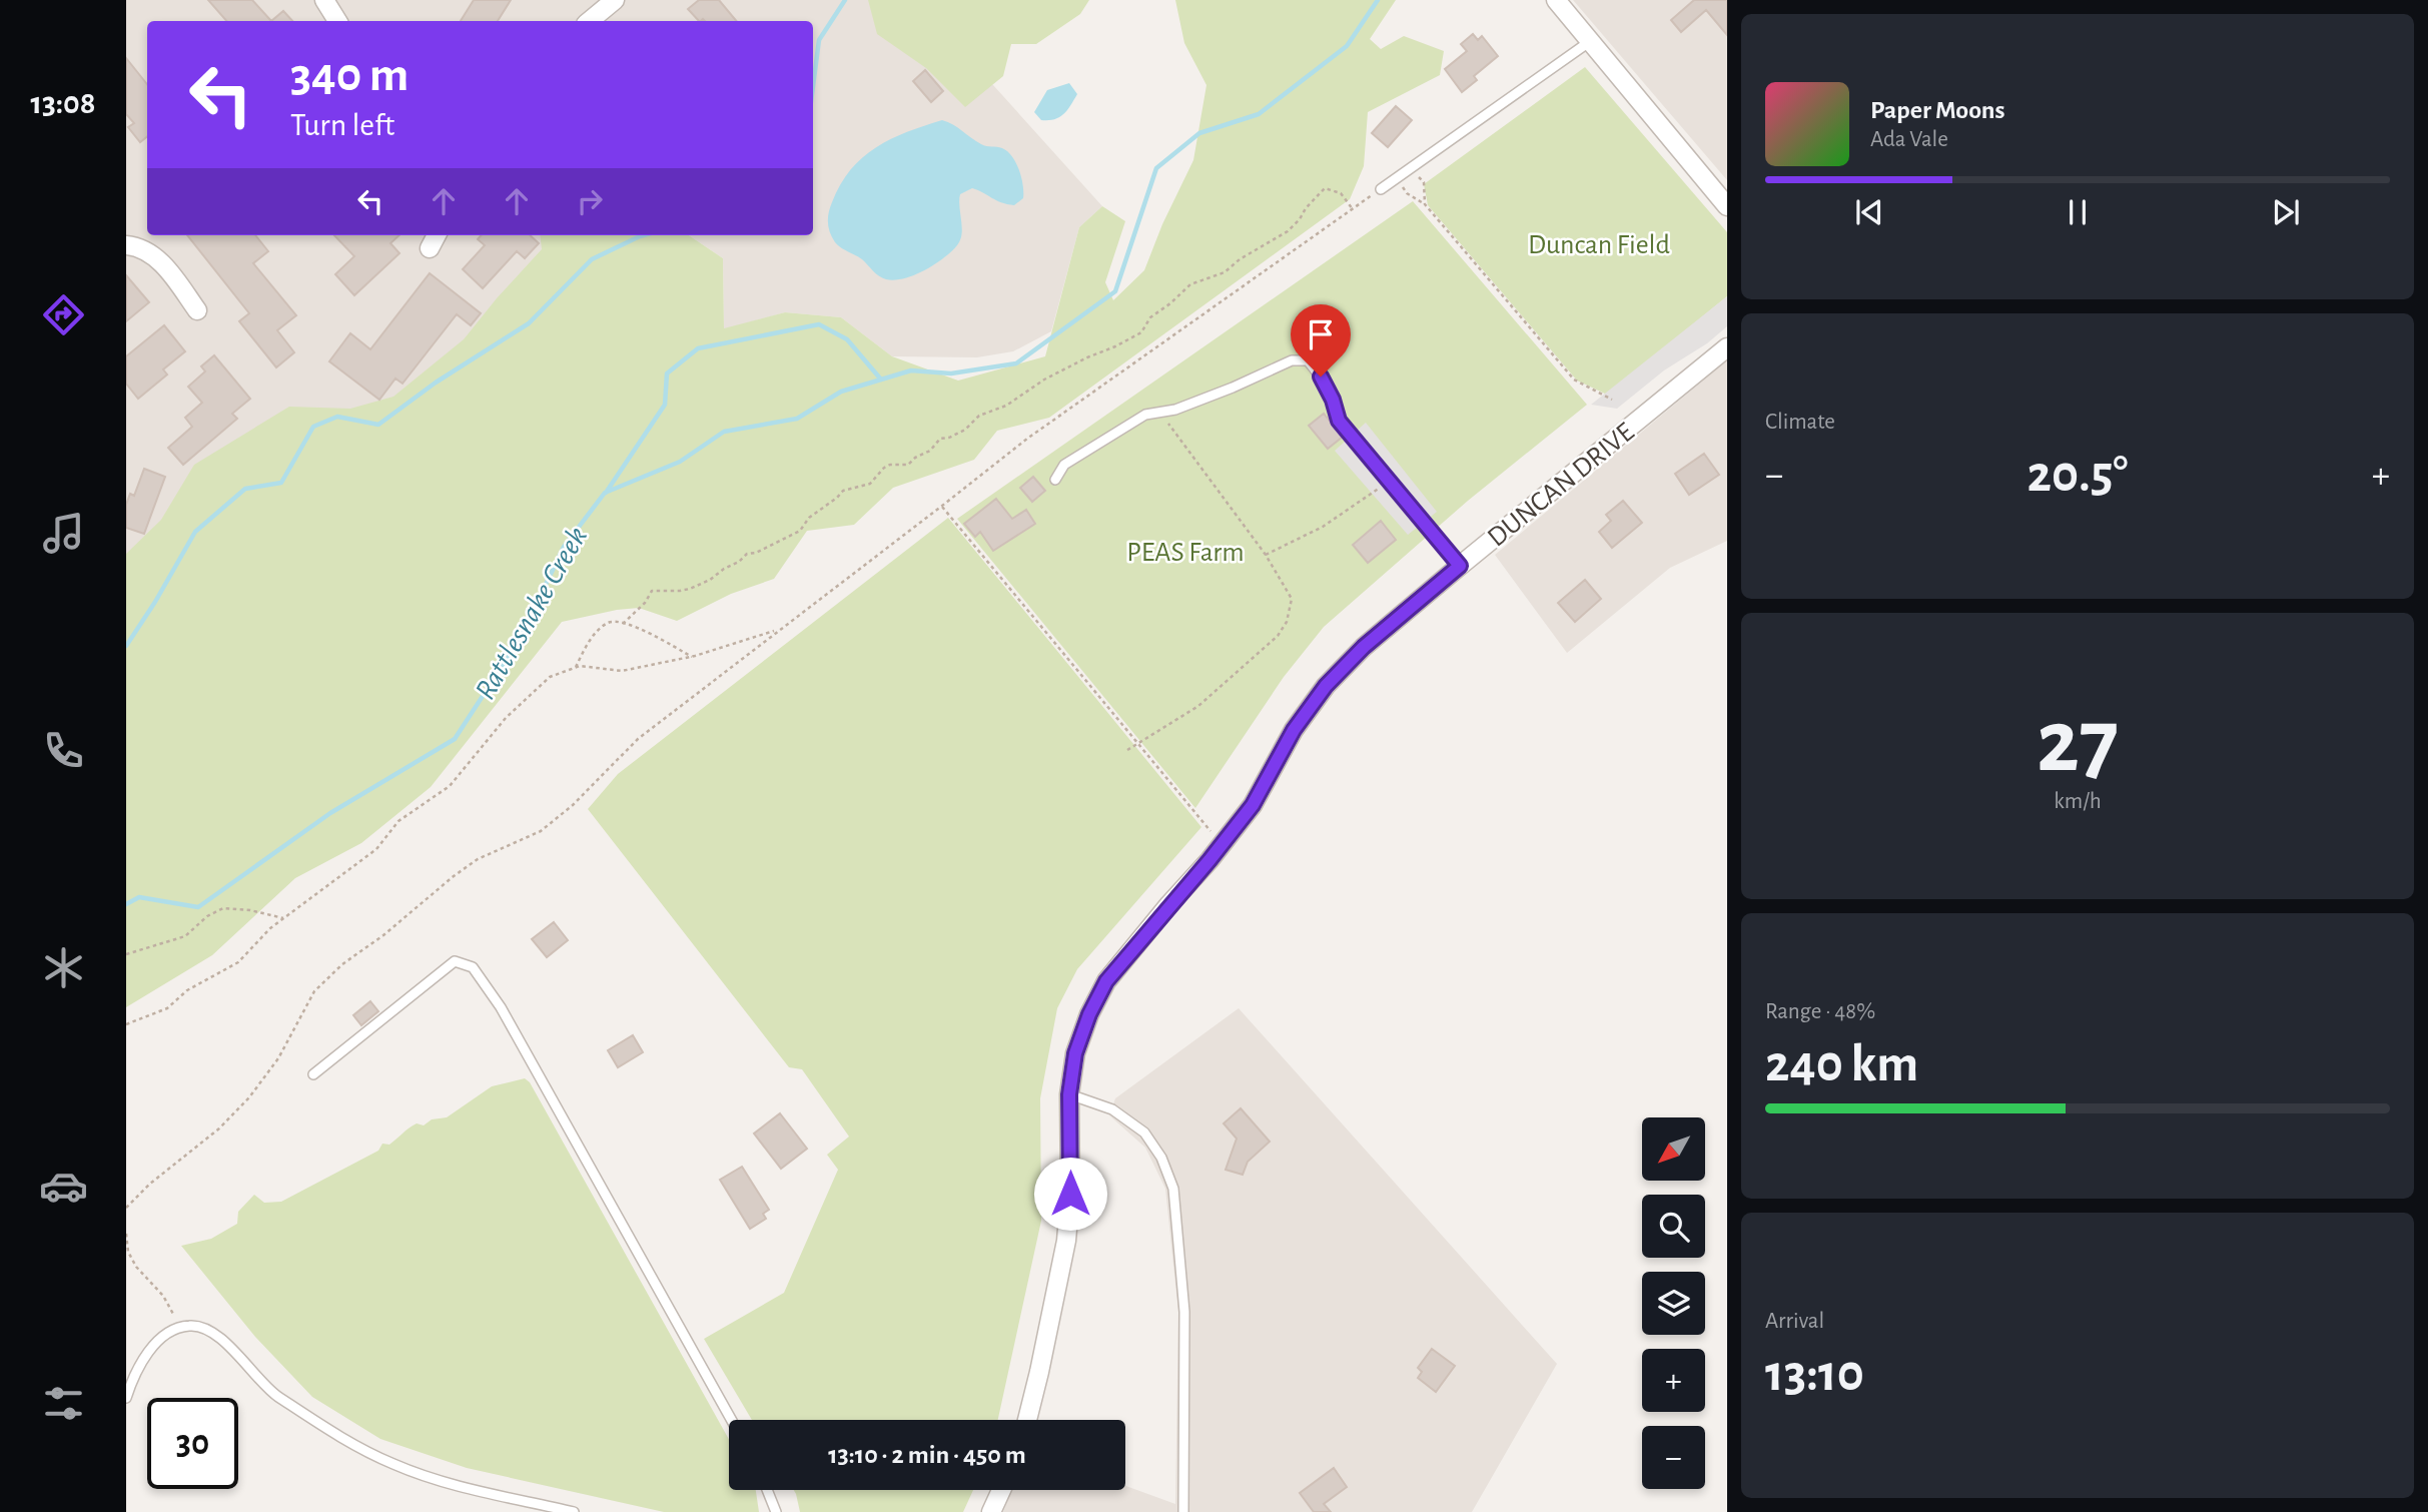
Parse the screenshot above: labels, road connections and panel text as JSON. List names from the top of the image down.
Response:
{
  "streets": {
    "street": ["DUNCAN DRIVE"]
  },
  "water": ["Rattlesnake Creek"],
  "parks": ["Duncan Field", "PEAS Farm"],
  "north": "bottom left",
  "page": {
    "tabs": "13:08",
    "turn": ["340 m", "Turn left"],
    "song": ["Paper Moons", "Ada Vale"],
    "tile": [
      "Climate",
      ["27", "km/h"],
      ["Range · 48%", "240 km"],
      ["Arrival", "13:10"]
    ],
    "heat": ["−", "20.5°", "+"],
    "map_buttons": ["+", "−"],
    "limit": "30",
    "trip": "13:10 · 2 min · 450 m"
  }
}
